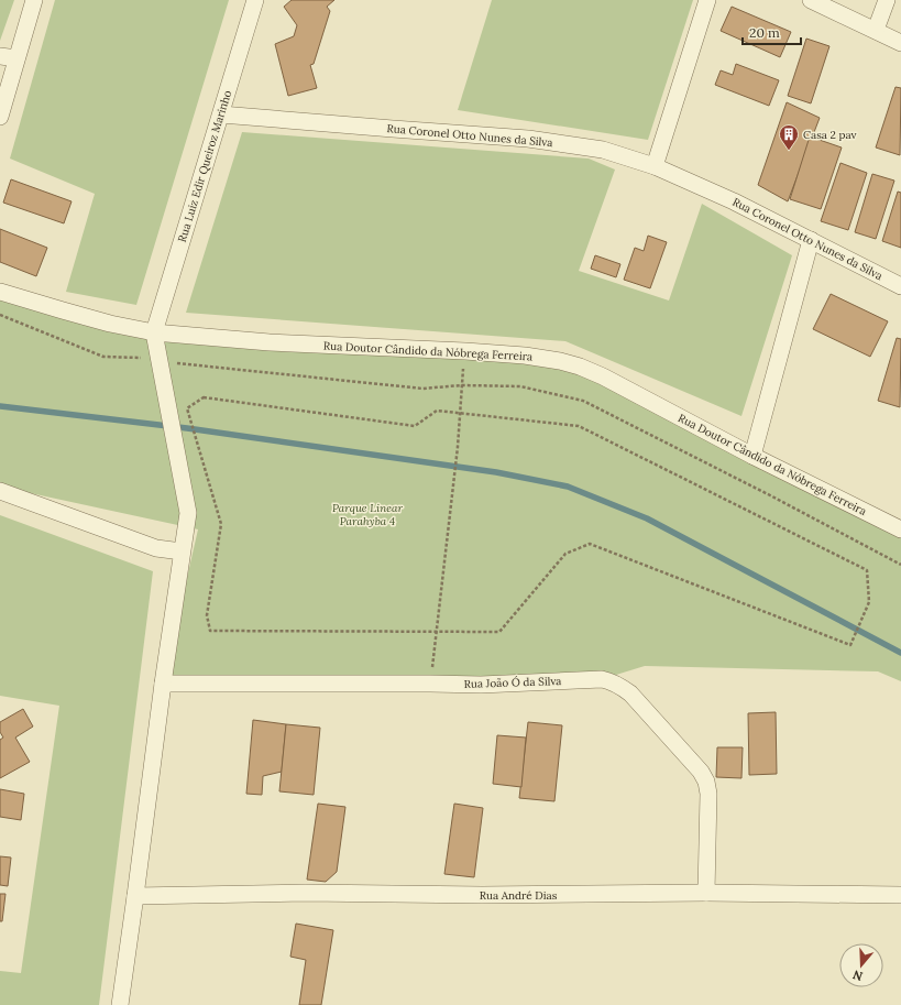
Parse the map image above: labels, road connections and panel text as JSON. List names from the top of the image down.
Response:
{
  "streets": {
    "street": [
      "Rua Coronel Otto Nunes da Silva",
      "Rua Luiz Edir Queiroz Marinho",
      "Rua Doutor Cândido da Nóbrega Ferreira",
      "Rua João Ó da Silva",
      "Rua André Dias"
    ]
  },
  "crossings": [
    ["Rua Coronel Otto Nunes da Silva", "Rua Luiz Edir Queiroz Marinho"],
    ["Rua Luiz Edir Queiroz Marinho", "Rua Doutor Cândido da Nóbrega Ferreira"],
    ["Rua João Ó da Silva", "Rua André Dias"]
  ],
  "parks": ["Parque Linear Parahyba 4"],
  "places": {
    "building": ["Casa 2 pav"]
  },
  "scale_bar": "20 m",
  "north": "bottom"
}
